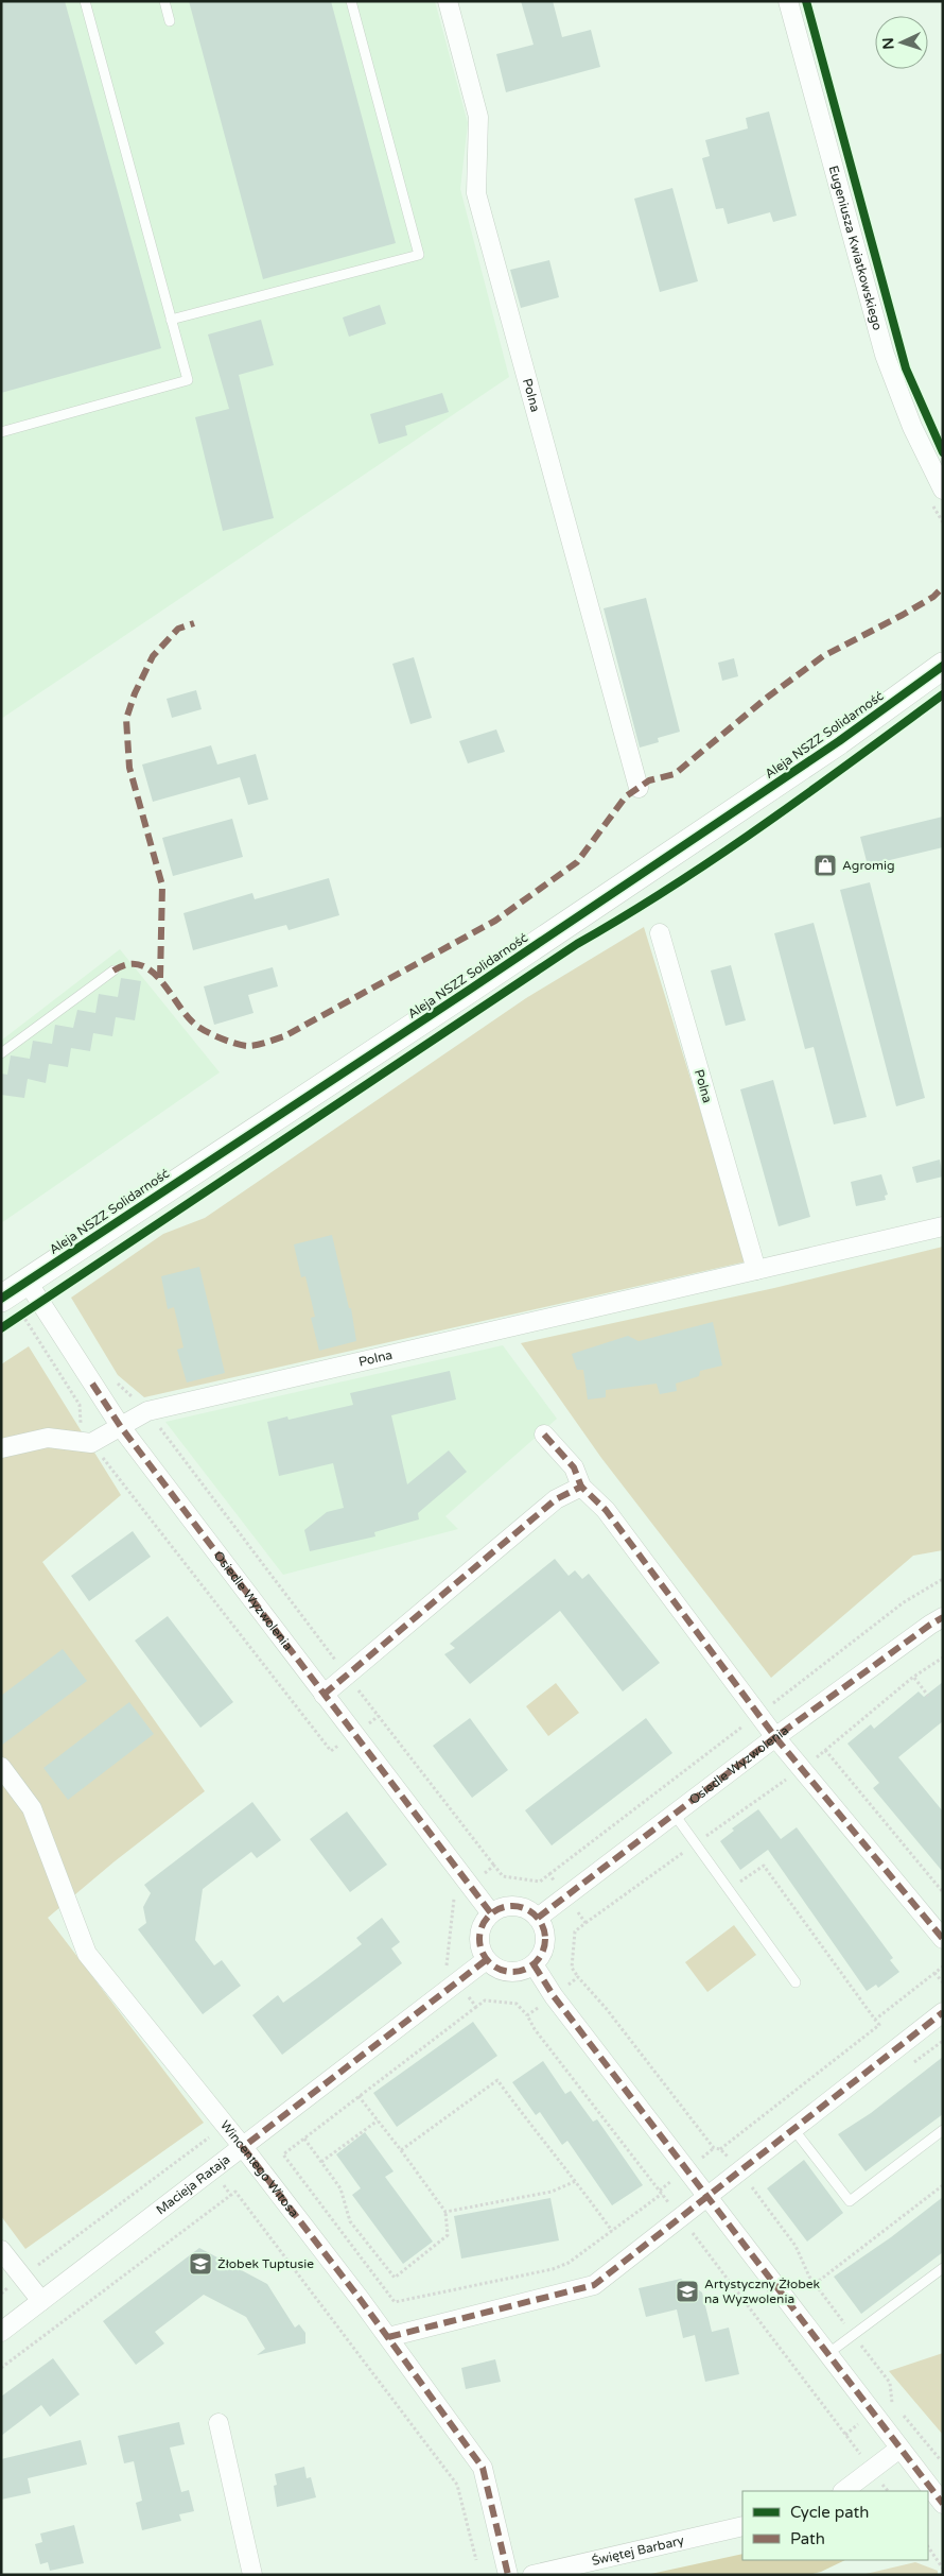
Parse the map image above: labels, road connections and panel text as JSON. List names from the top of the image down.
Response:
{
  "streets": {
    "street": [
      "Eugeniusza Kwiatkowskiego",
      "Polna",
      "Aleja NSZZ Solidarność",
      "Osiedle Wyzwolenia",
      "Wincentego Witosa",
      "Macieja Rataja",
      "Świętej Barbary"
    ]
  },
  "crossings": [
    ["Polna", "Osiedle Wyzwolenia"],
    ["Aleja NSZZ Solidarność", "Osiedle Wyzwolenia"],
    ["Osiedle Wyzwolenia", "Macieja Rataja"],
    ["Wincentego Witosa", "Macieja Rataja"]
  ],
  "places": {
    "shop": ["Agromig"],
    "school or university": ["Żłobek Tuptusie", "Artystyczny Żłobek na Wyzwolenia"]
  },
  "legend": ["Cycle path", "Path"],
  "north": "left"
}
